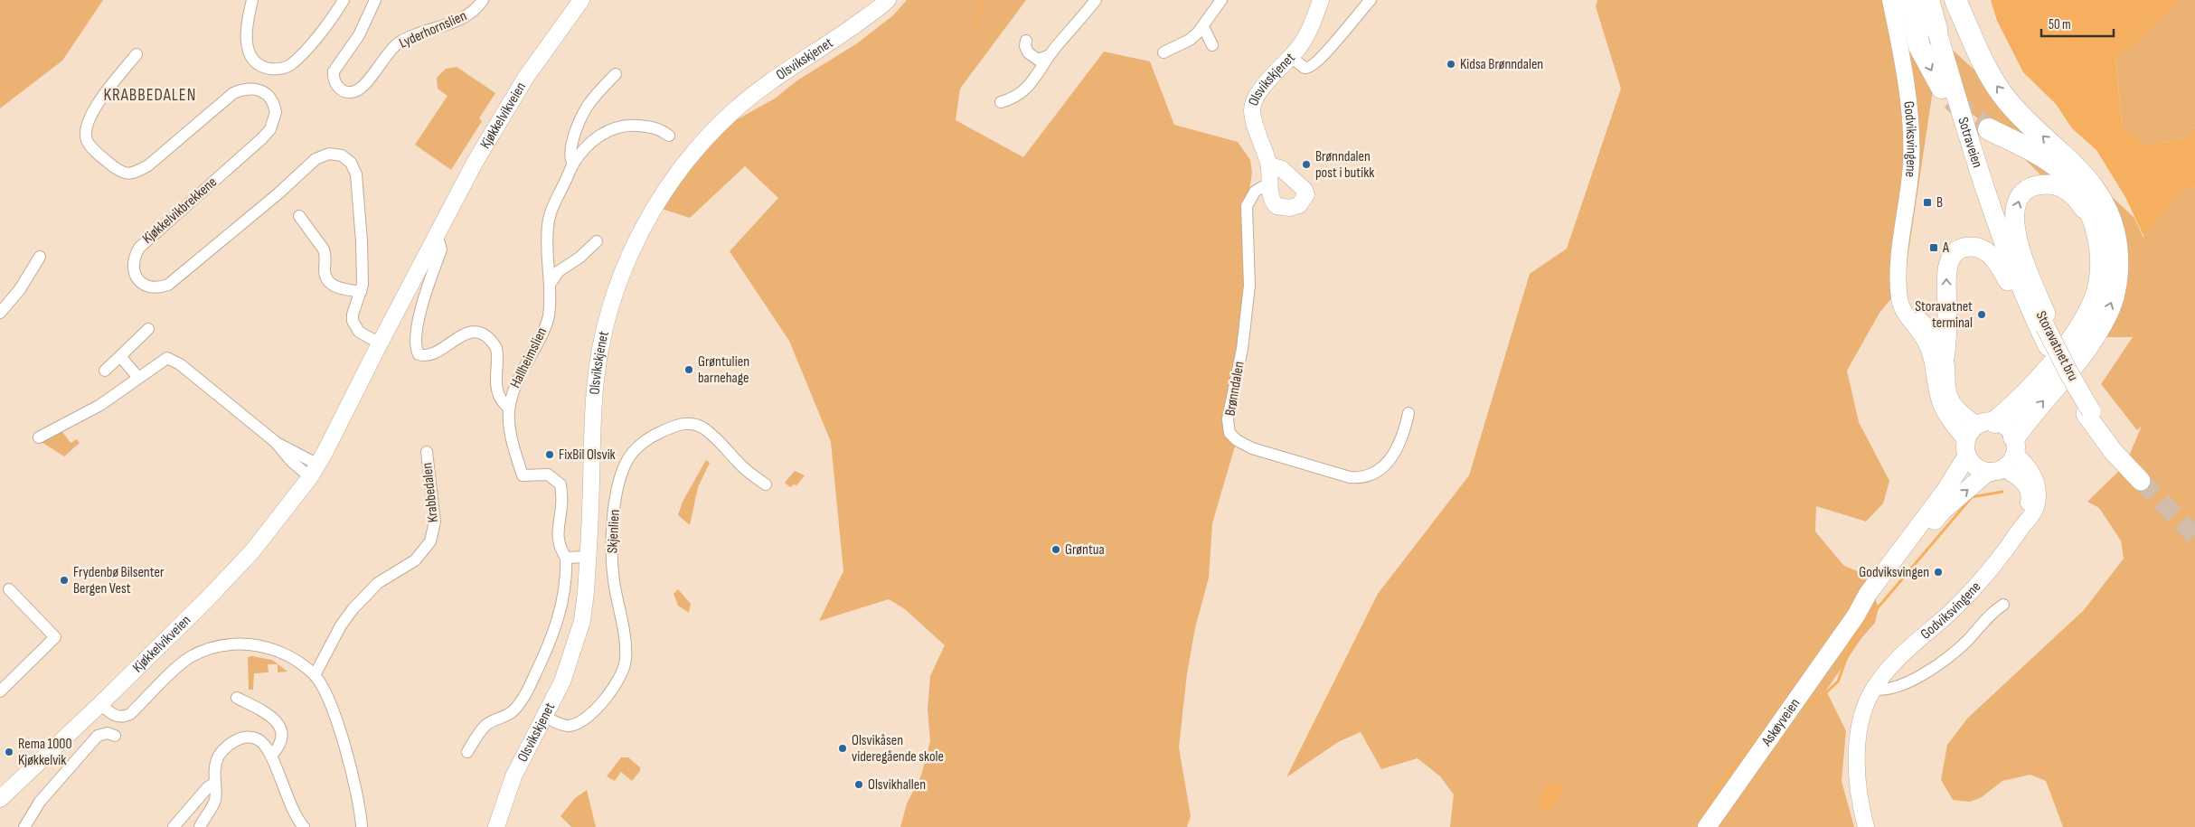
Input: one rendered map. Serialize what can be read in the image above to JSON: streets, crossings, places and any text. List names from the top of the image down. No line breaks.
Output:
{"streets":{"highway":["Sotraveien","Storavatnet bru"],"main road":["Olsvikskjenet","Kjøkkelvikveien","Godviksvingene","Askøyveien"],"street":["Lyderhornslien","Kjøkkelvikbrekkene","Hallheimslien","Brønndalen","Krabbedalen","Skjenlien"]},"crossings":[["Olsvikskjenet","Brønndalen"],["Olsvikskjenet","Skjenlien"],["Kjøkkelvikveien","Kjøkkelvikbrekkene"],["Godviksvingene","Askøyveien"],["Sotraveien","Storavatnet bru"]],"districts":["KRABBEDALEN"],"places":{"other":["Kidsa Brønndalen","Brønndalen post i butikk","Storavatnet terminal","Grøntulien barnehage","FixBil Olsvik","Grøntua","Godviksvingen","Frydenbø Bilsenter Bergen Vest","Olsvikåsen videregående skole","Rema 1000 Kjøkkelvik","Olsvikhallen"],"transit":["B","A"]},"scale_bar":"50 m"}
